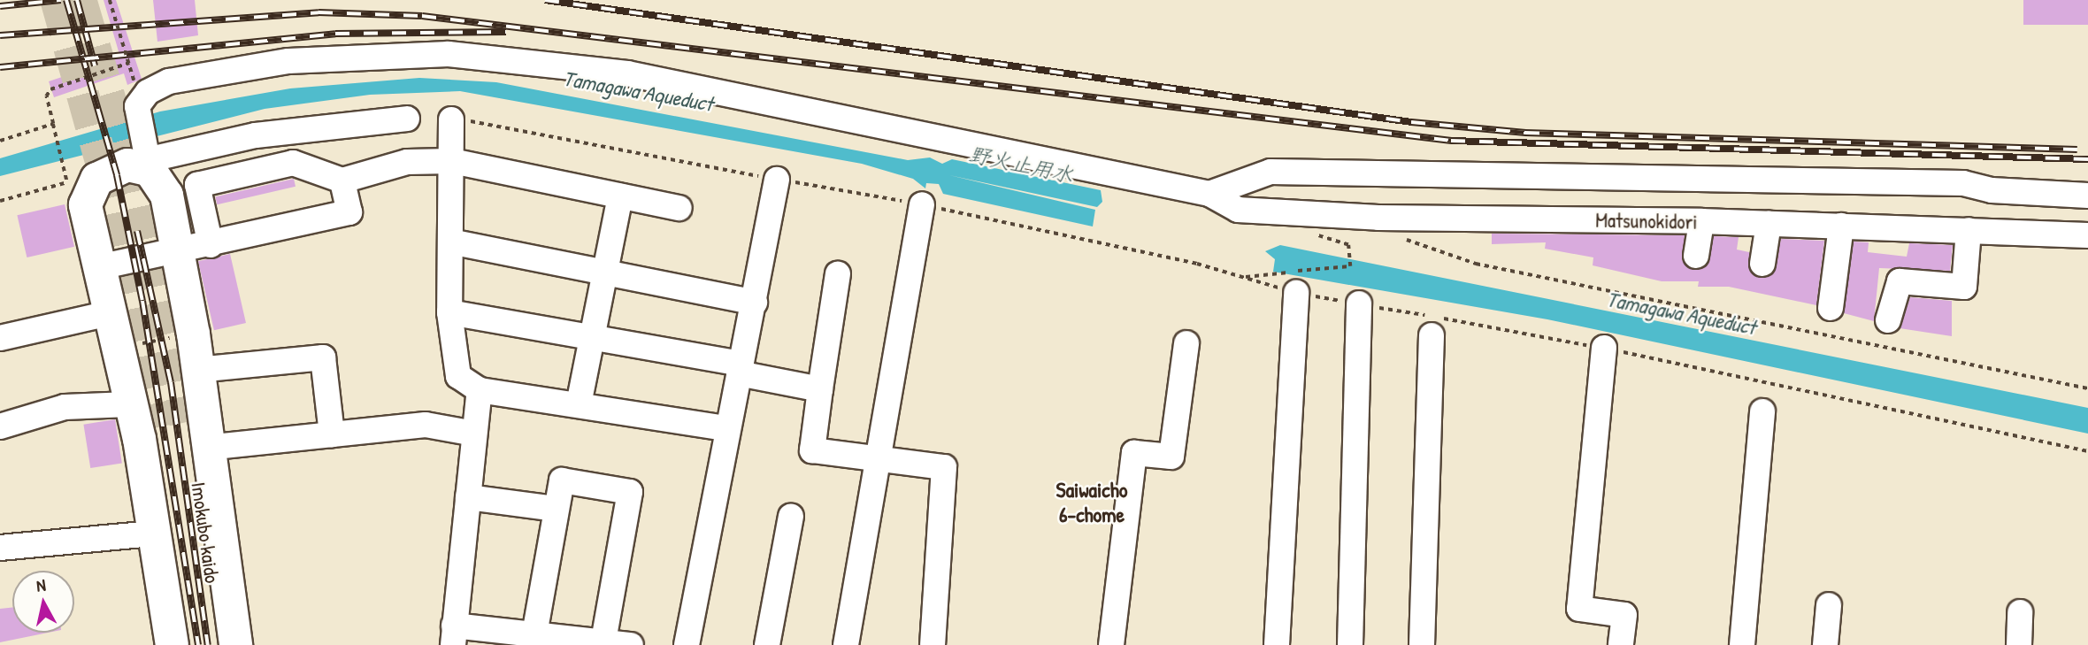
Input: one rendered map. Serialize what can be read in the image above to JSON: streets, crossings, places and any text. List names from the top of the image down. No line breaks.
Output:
{"streets":{"main road":["Imokubo kaido"],"street":["Matsunokidori"]},"districts":["Saiwaicho 6-chome"],"water":["Tamagawa Aqueduct","野火止用水"],"north":"top"}
